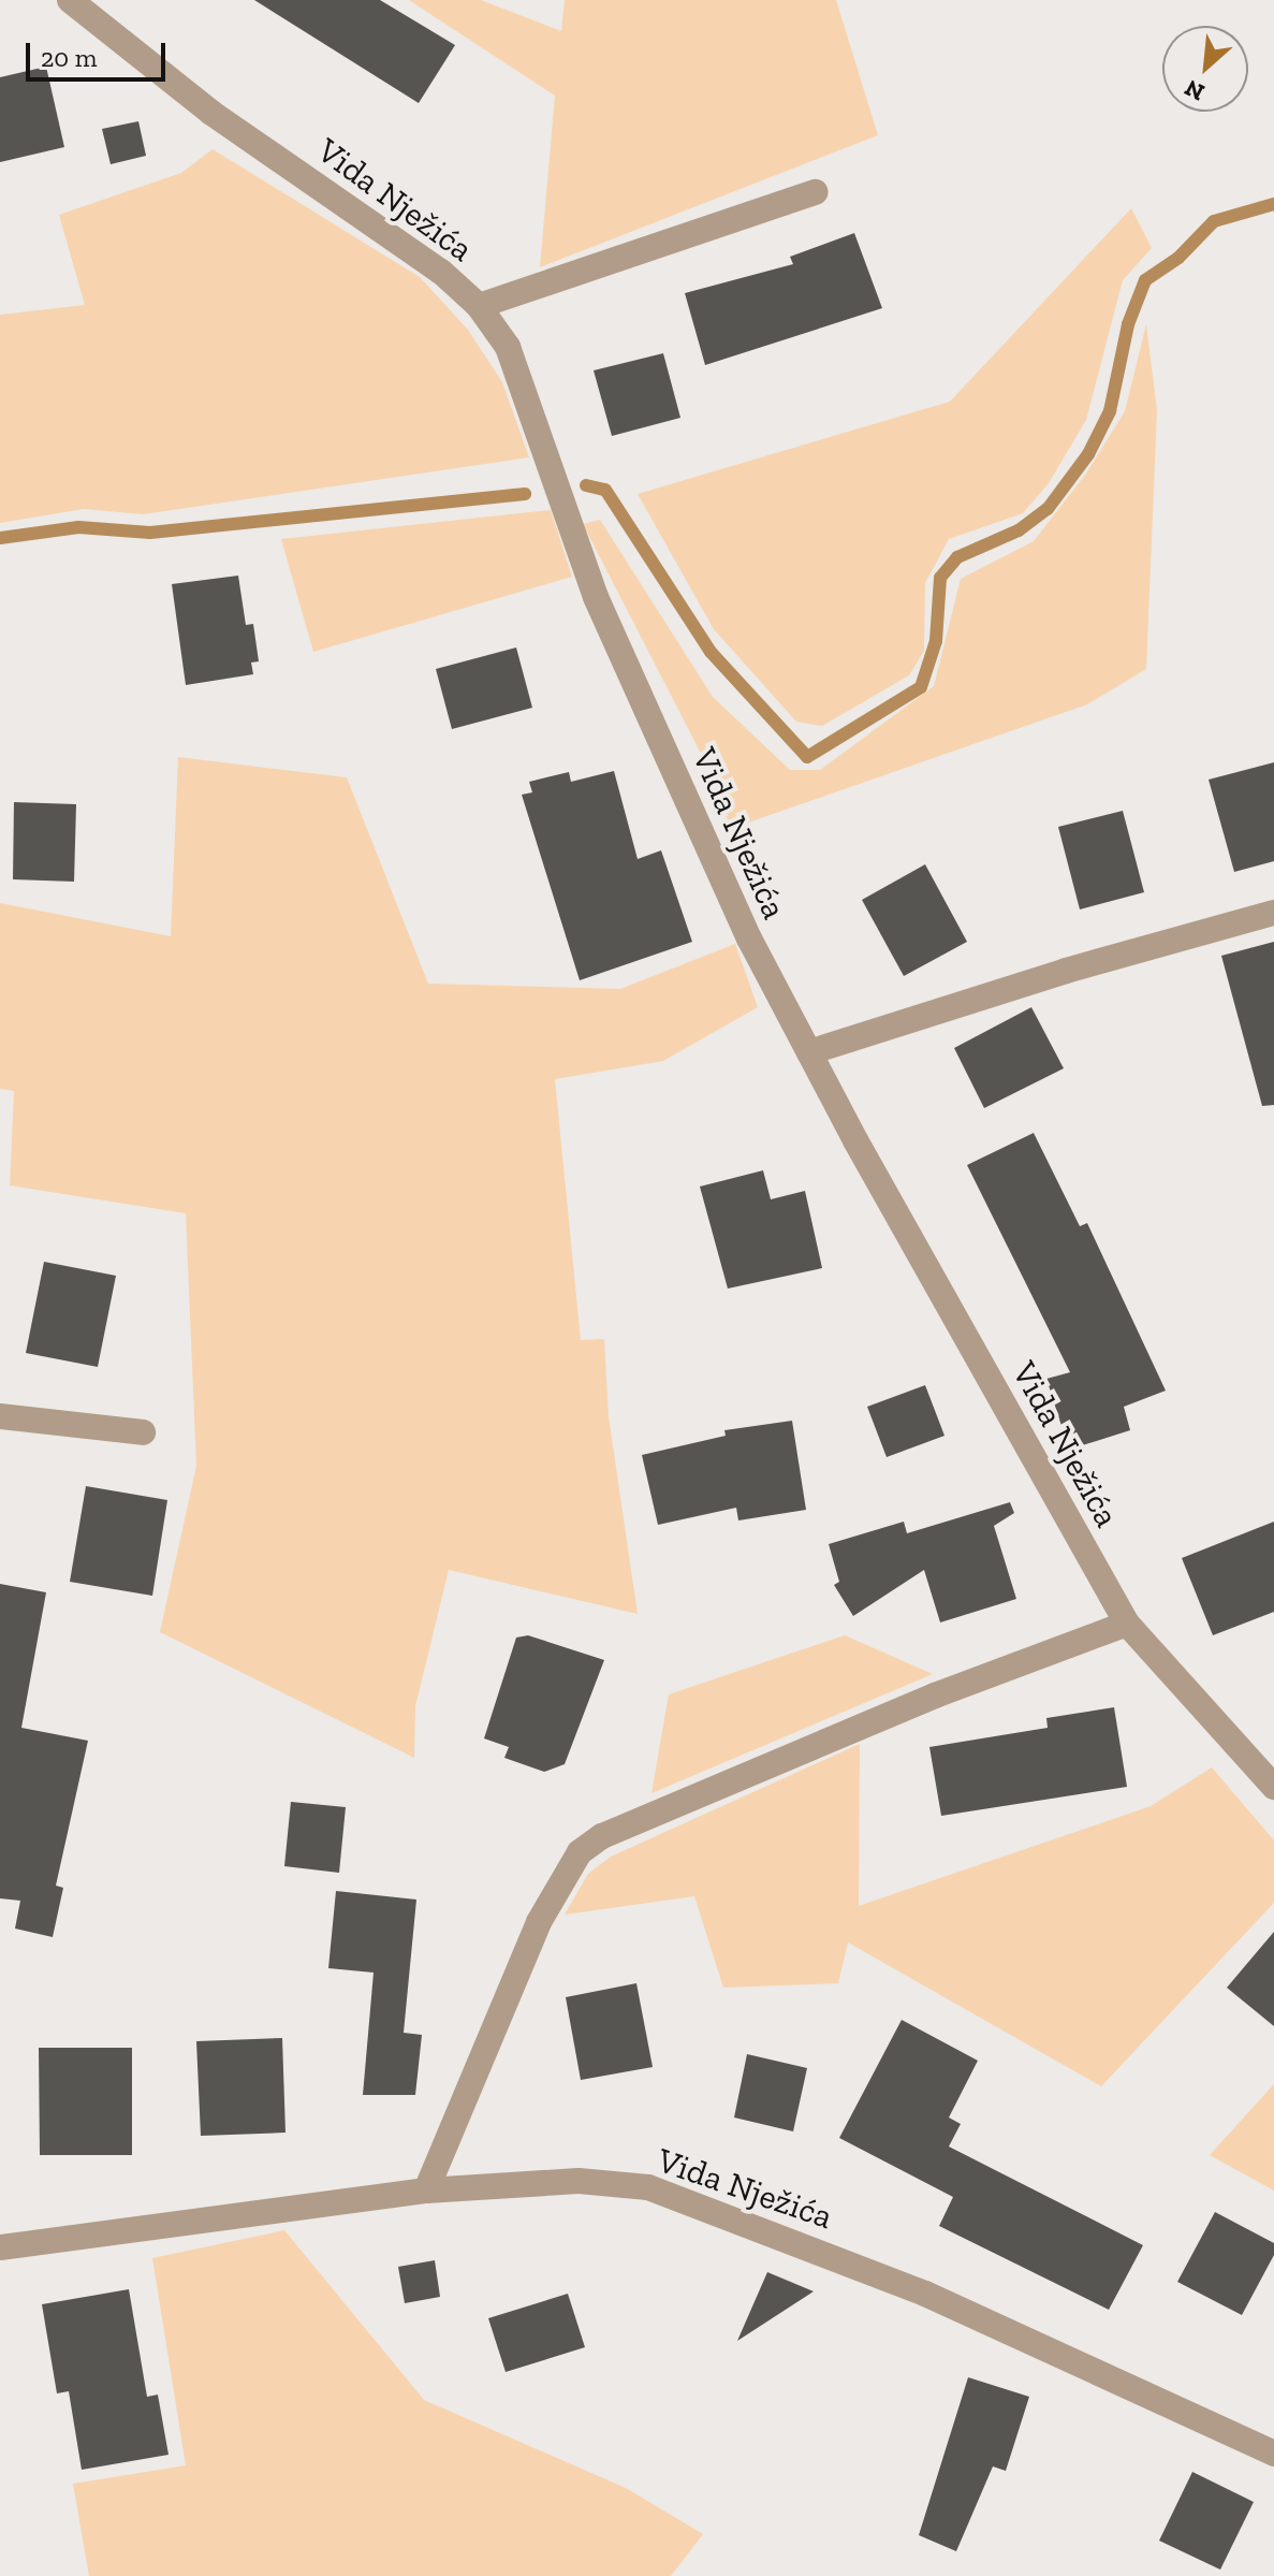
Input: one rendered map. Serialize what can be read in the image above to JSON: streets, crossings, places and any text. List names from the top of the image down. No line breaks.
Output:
{"streets":{"street":["Vida Nježića"]},"scale_bar":"20 m","north":"bottom left"}
